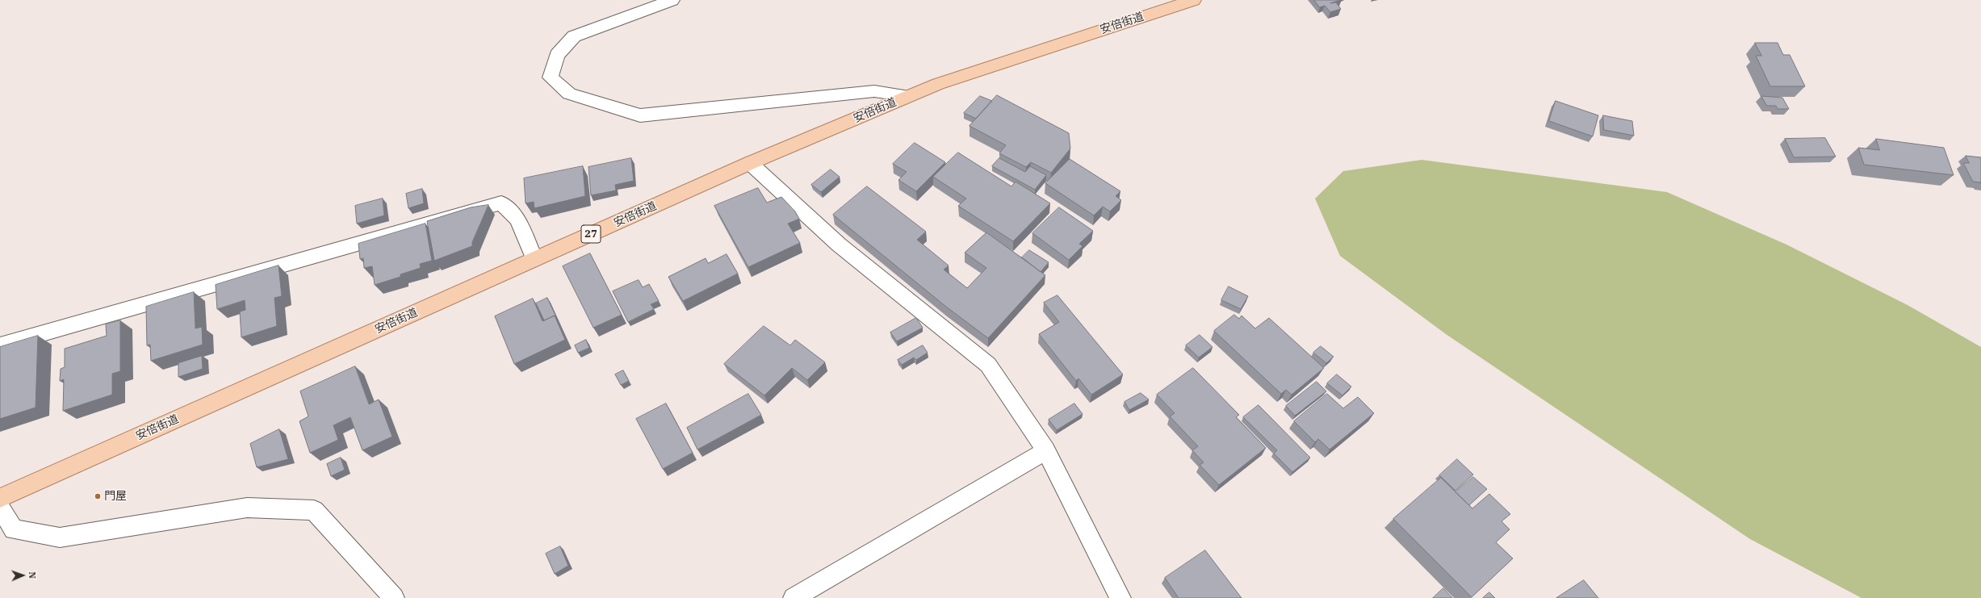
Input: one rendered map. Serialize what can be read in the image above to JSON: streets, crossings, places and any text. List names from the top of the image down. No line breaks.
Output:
{"streets":{"main road":["安倍街道","27"]},"places":["門屋"],"north":"right"}
